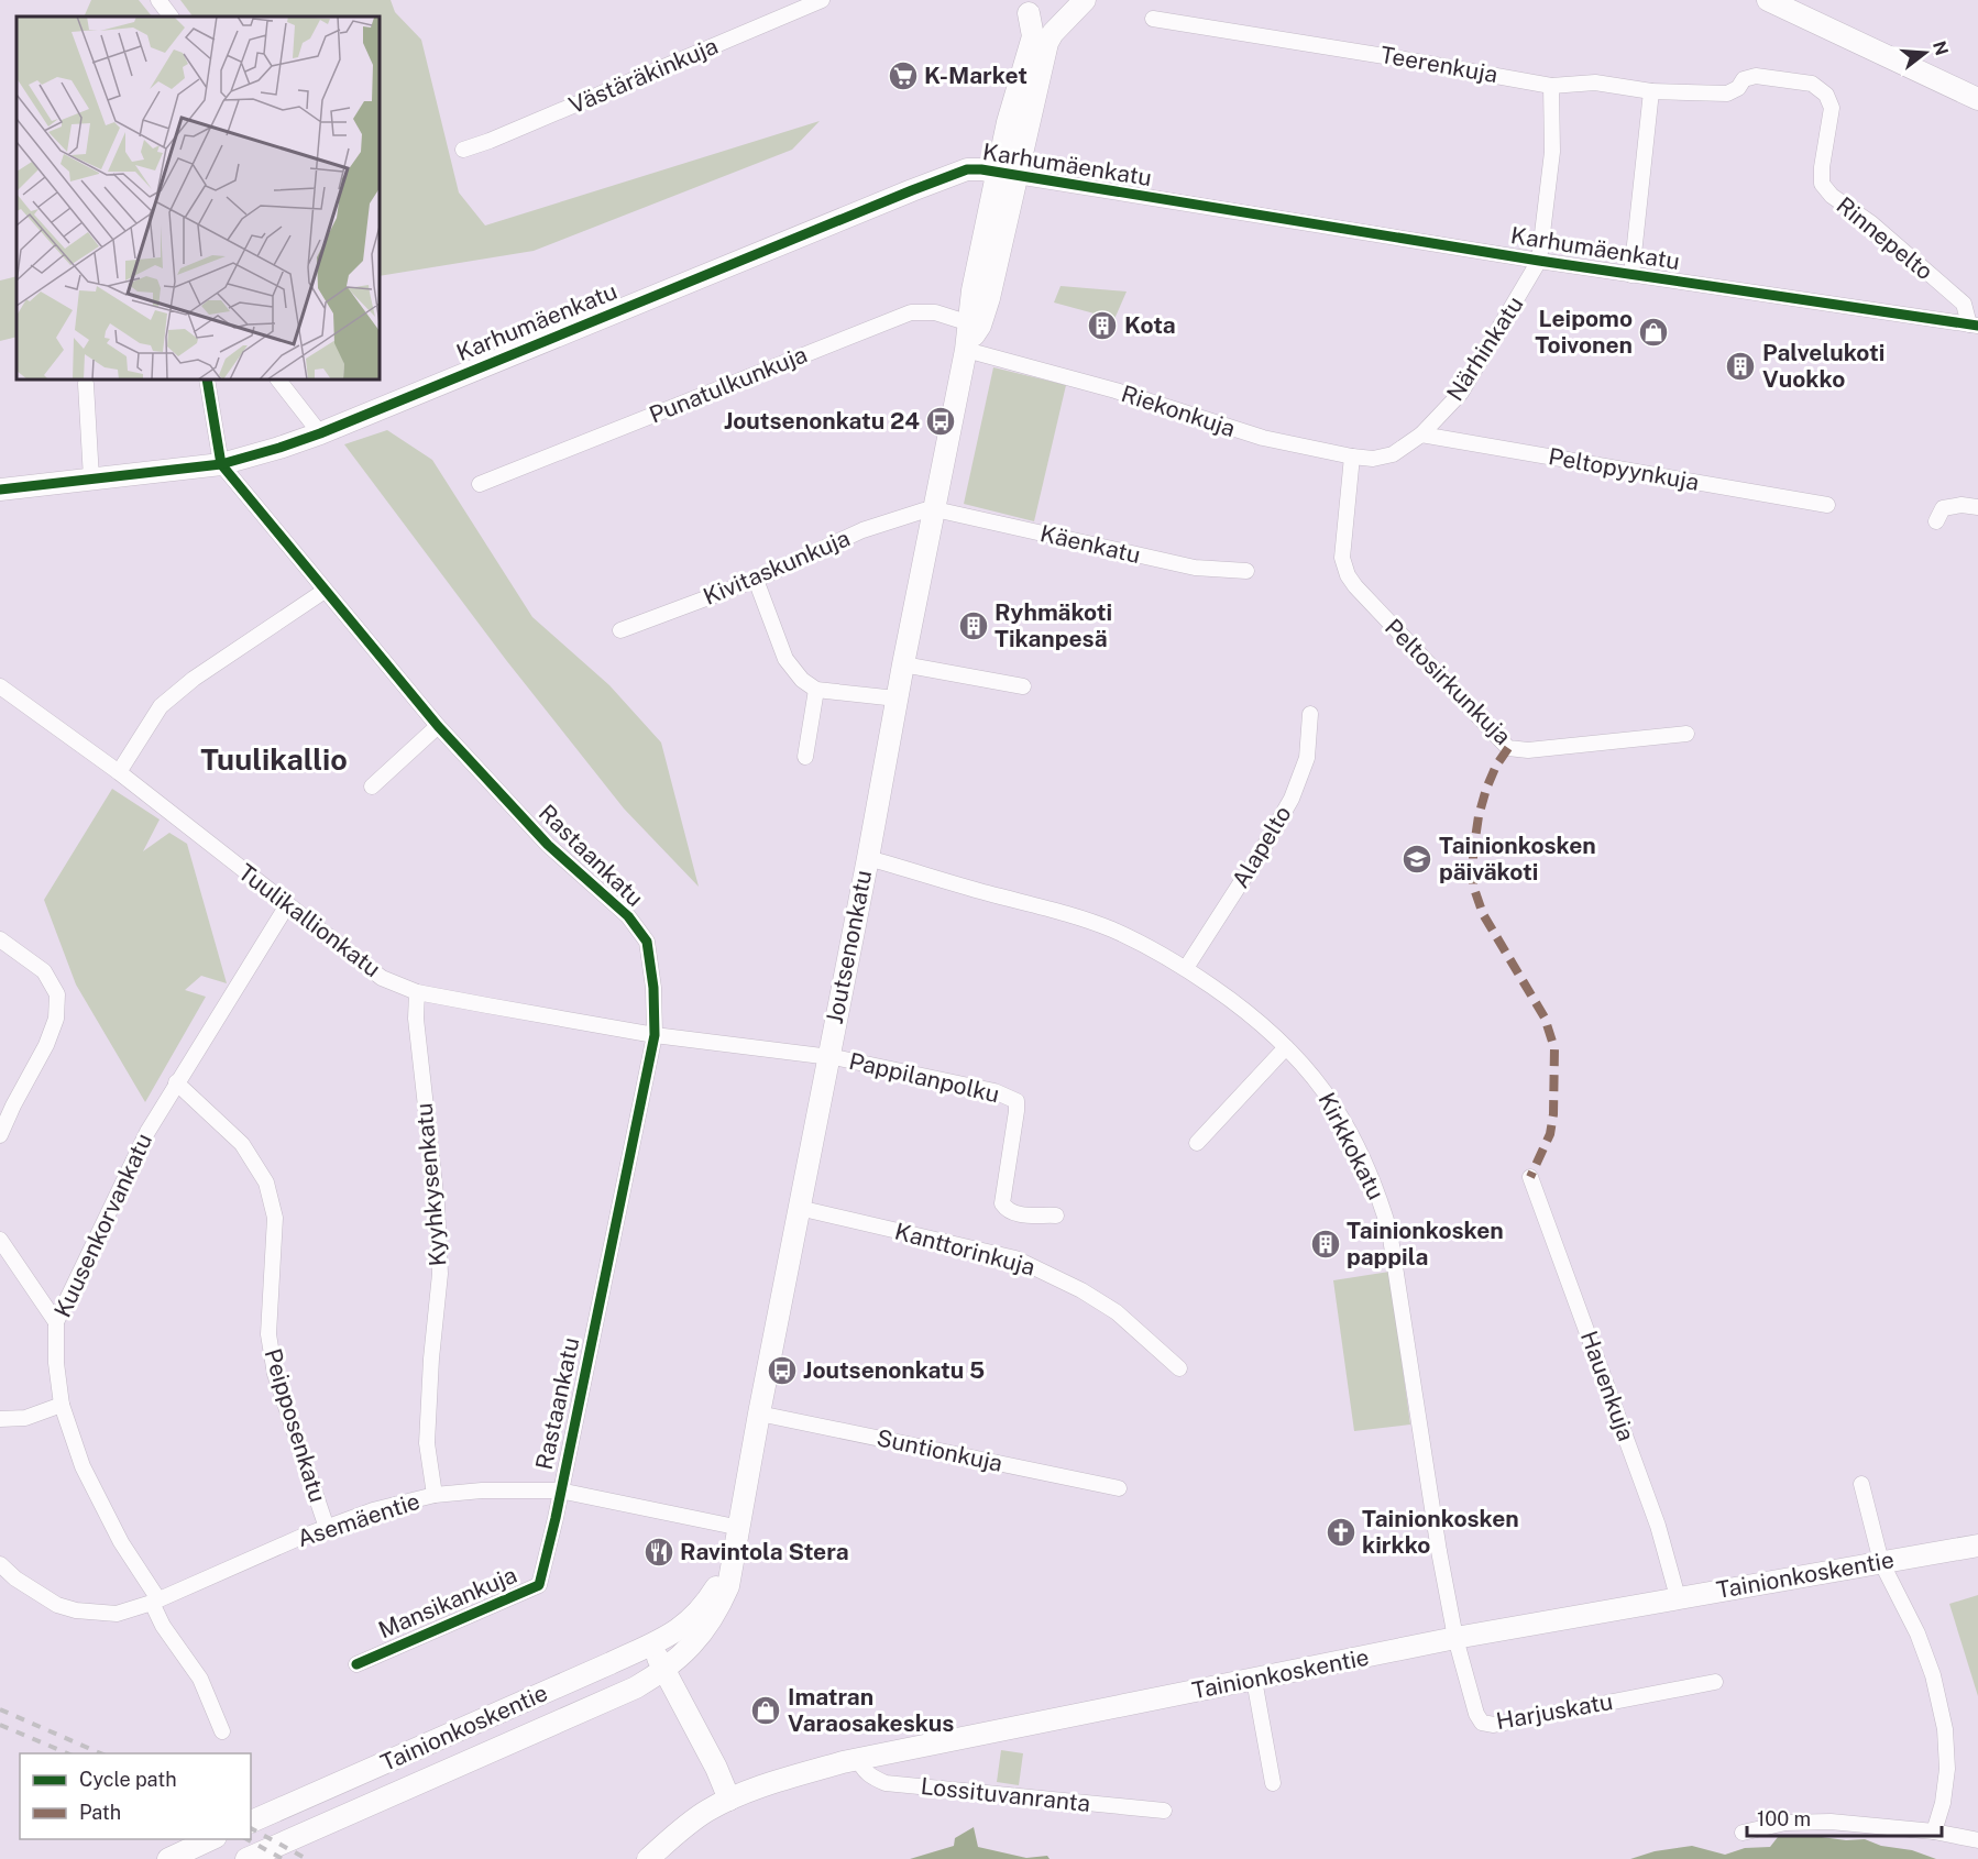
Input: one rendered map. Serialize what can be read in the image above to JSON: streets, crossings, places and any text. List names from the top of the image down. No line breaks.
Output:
{"streets":{"main road":["Karhumäenkatu","Joutsenonkatu","Tainionkoskentie"],"street":["Teerenkuja","Västäräkinkuja","Rinnepelto","Närhinkatu","Punatulkunkuja","Riekonkuja","Peltopyynkuja","Käenkatu","Kivitaskunkuja","Peltosirkunkuja","Alapelto","Rastaankatu","Tuulikallionkatu","Pappilanpolku","Kirkkokatu","Kyyhkysenkatu","Kuusenkorvankatu","Kanttorinkuja","Hauenkuja","Peipposenkatu","Suntionkuja","Asemäentie","Mansikankuja","Harjuskatu","Lossituvanranta"]},"crossings":[["Teerenkuja","Rinnepelto"],["Karhumäenkatu","Rinnepelto"],["Karhumäenkatu","Närhinkatu"],["Karhumäenkatu","Rastaankatu"],["Karhumäenkatu","Joutsenonkatu"],["Närhinkatu","Riekonkuja"],["Närhinkatu","Peltopyynkuja"],["Punatulkunkuja","Joutsenonkatu"],["Riekonkuja","Peltosirkunkuja"],["Riekonkuja","Joutsenonkatu"],["Käenkatu","Kivitaskunkuja"],["Käenkatu","Joutsenonkatu"],["Kivitaskunkuja","Joutsenonkatu"],["Alapelto","Kirkkokatu"],["Rastaankatu","Tuulikallionkatu"],["Rastaankatu","Asemäentie"],["Rastaankatu","Mansikankuja"],["Tuulikallionkatu","Joutsenonkatu"],["Tuulikallionkatu","Pappilanpolku"],["Tuulikallionkatu","Kyyhkysenkatu"],["Tuulikallionkatu","Kuusenkorvankatu"],["Joutsenonkatu","Pappilanpolku"],["Joutsenonkatu","Kirkkokatu"],["Joutsenonkatu","Kanttorinkuja"],["Joutsenonkatu","Suntionkuja"],["Joutsenonkatu","Asemäentie"],["Joutsenonkatu","Tainionkoskentie"],["Kirkkokatu","Tainionkoskentie"],["Kirkkokatu","Harjuskatu"],["Kyyhkysenkatu","Asemäentie"],["Kuusenkorvankatu","Peipposenkatu"],["Kuusenkorvankatu","Asemäentie"],["Hauenkuja","Tainionkoskentie"],["Peipposenkatu","Asemäentie"],["Asemäentie","Mansikankuja"],["Tainionkoskentie","Harjuskatu"],["Tainionkoskentie","Lossituvanranta"]],"districts":["Tuulikallio"],"places":{"supermarket":["K-Market"],"building":["Kota","Palvelukoti Vuokko","Ryhmäkoti Tikanpesä","Tainionkosken pappila"],"shop":["Leipomo Toivonen","Imatran Varaosakeskus"],"bus stop":["Joutsenonkatu 24","Joutsenonkatu 5"],"school or university":["Tainionkosken päiväkoti"],"church":["Tainionkosken kirkko"],"restaurant":["Ravintola Stera"]},"legend":["Cycle path","Path"],"scale_bar":"100 m","north":"right"}
